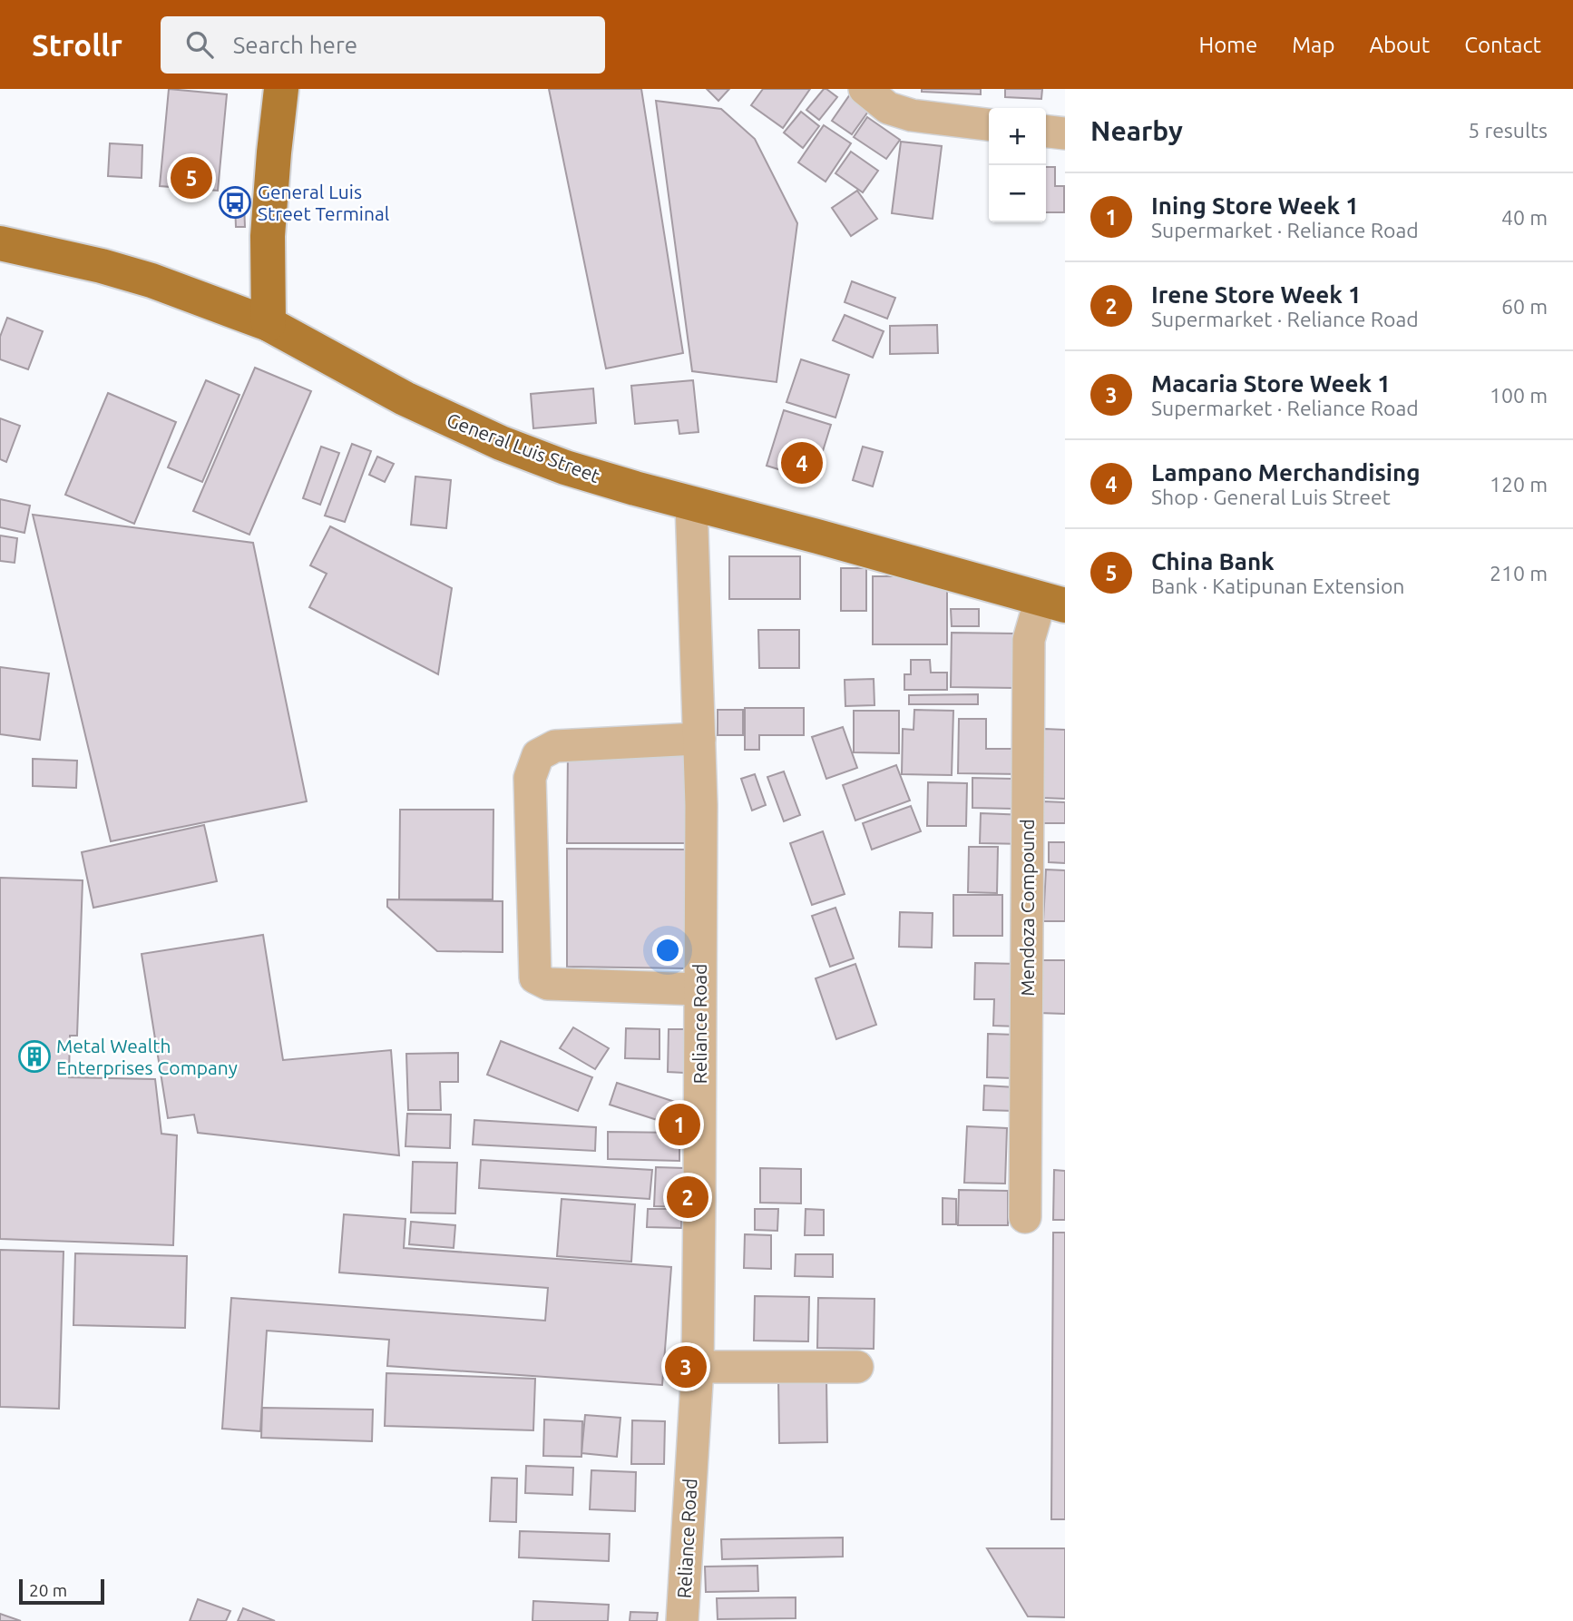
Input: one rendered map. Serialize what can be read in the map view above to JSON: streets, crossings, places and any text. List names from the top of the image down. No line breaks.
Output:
{"streets":{"main road":["General Luis Street"],"street":["Mendoza Compound","Reliance Road"]},"crossings":[["General Luis Street","Mendoza Compound"],["General Luis Street","Reliance Road"]],"places":{"bus stop":["General Luis Street Terminal"],"building":["Metal Wealth Enterprises Company"]},"scale_bar":"20 m","page":{"header":"Strollr","search":"Search here","nav":["Home","Map","About","Contact"],"heading":["Nearby","5 results"],"map_buttons":["+","−"],"pins":["5","4","1","2","3"],"list":[{"mark":"1","name":"Ining Store Week 1","note":"Supermarket · Reliance Road","value":"40 m"},{"mark":"2","name":"Irene Store Week 1","note":"Supermarket · Reliance Road","value":"60 m"},{"mark":"3","name":"Macaria Store Week 1","note":"Supermarket · Reliance Road","value":"100 m"},{"mark":"4","name":"Lampano Merchandising","note":"Shop · General Luis Street","value":"120 m"},{"mark":"5","name":"China Bank","note":"Bank · Katipunan Extension","value":"210 m"}],"scale":"20 m"}}
